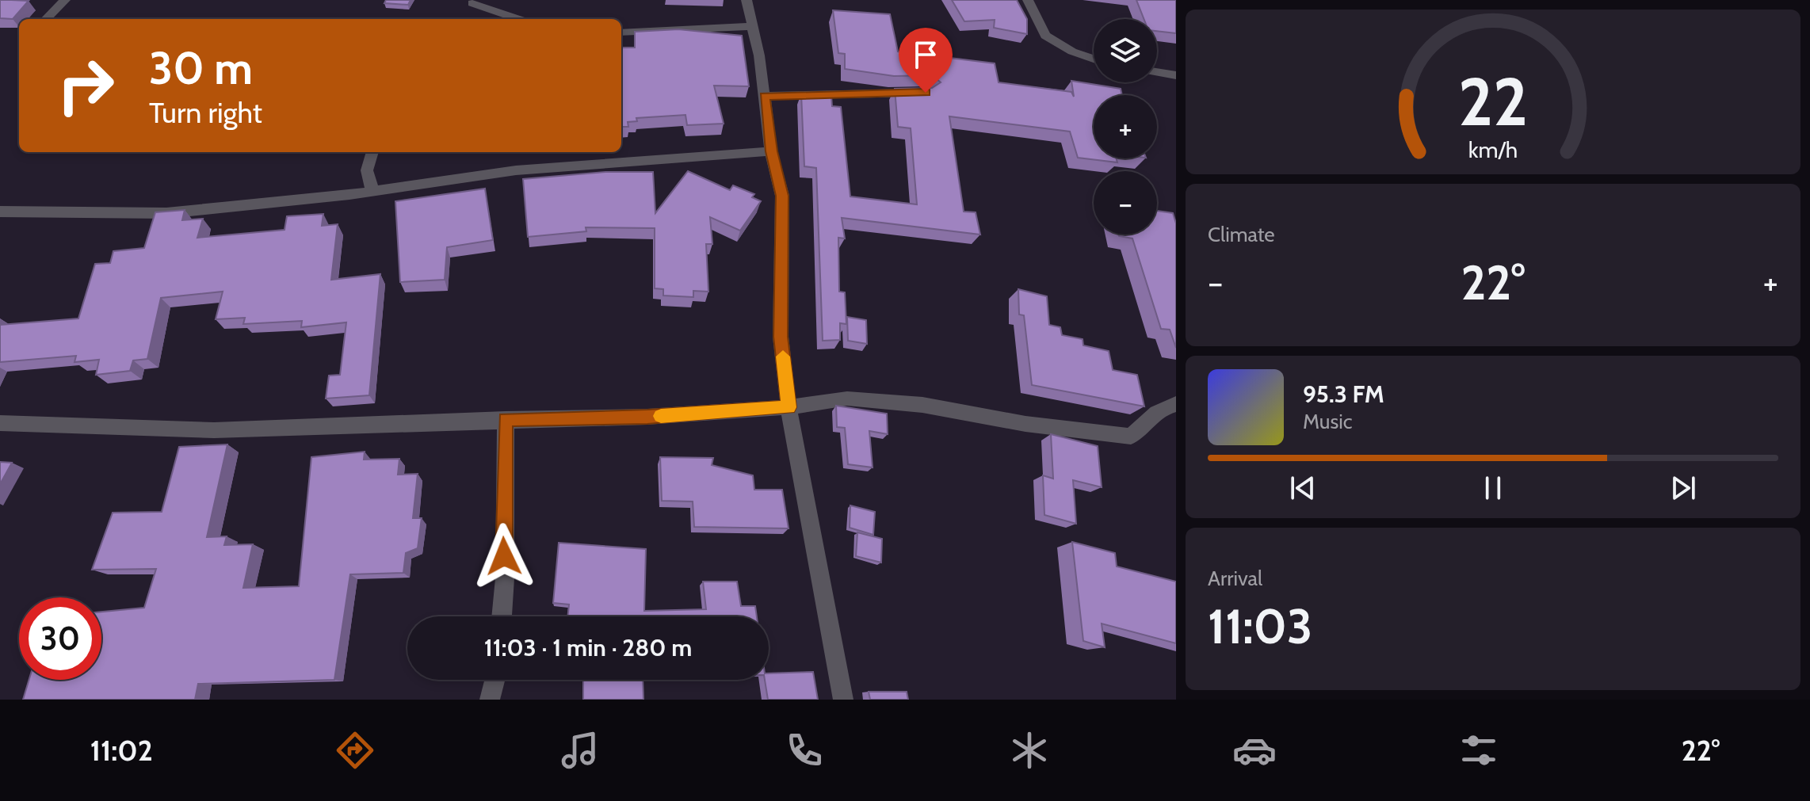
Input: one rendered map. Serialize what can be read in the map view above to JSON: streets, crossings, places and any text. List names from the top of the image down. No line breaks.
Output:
{"page":{"map_buttons":["+","−"],"turn":["30 m","Turn right"],"tile":["Climate",["Arrival","11:03"]],"heat":["−","22°","+"],"song":["95.3 FM","Music"],"limit":"30","trip":"11:03 · 1 min · 280 m","tabs":["11:02","22°"],"gauge":["22","km/h"]}}
